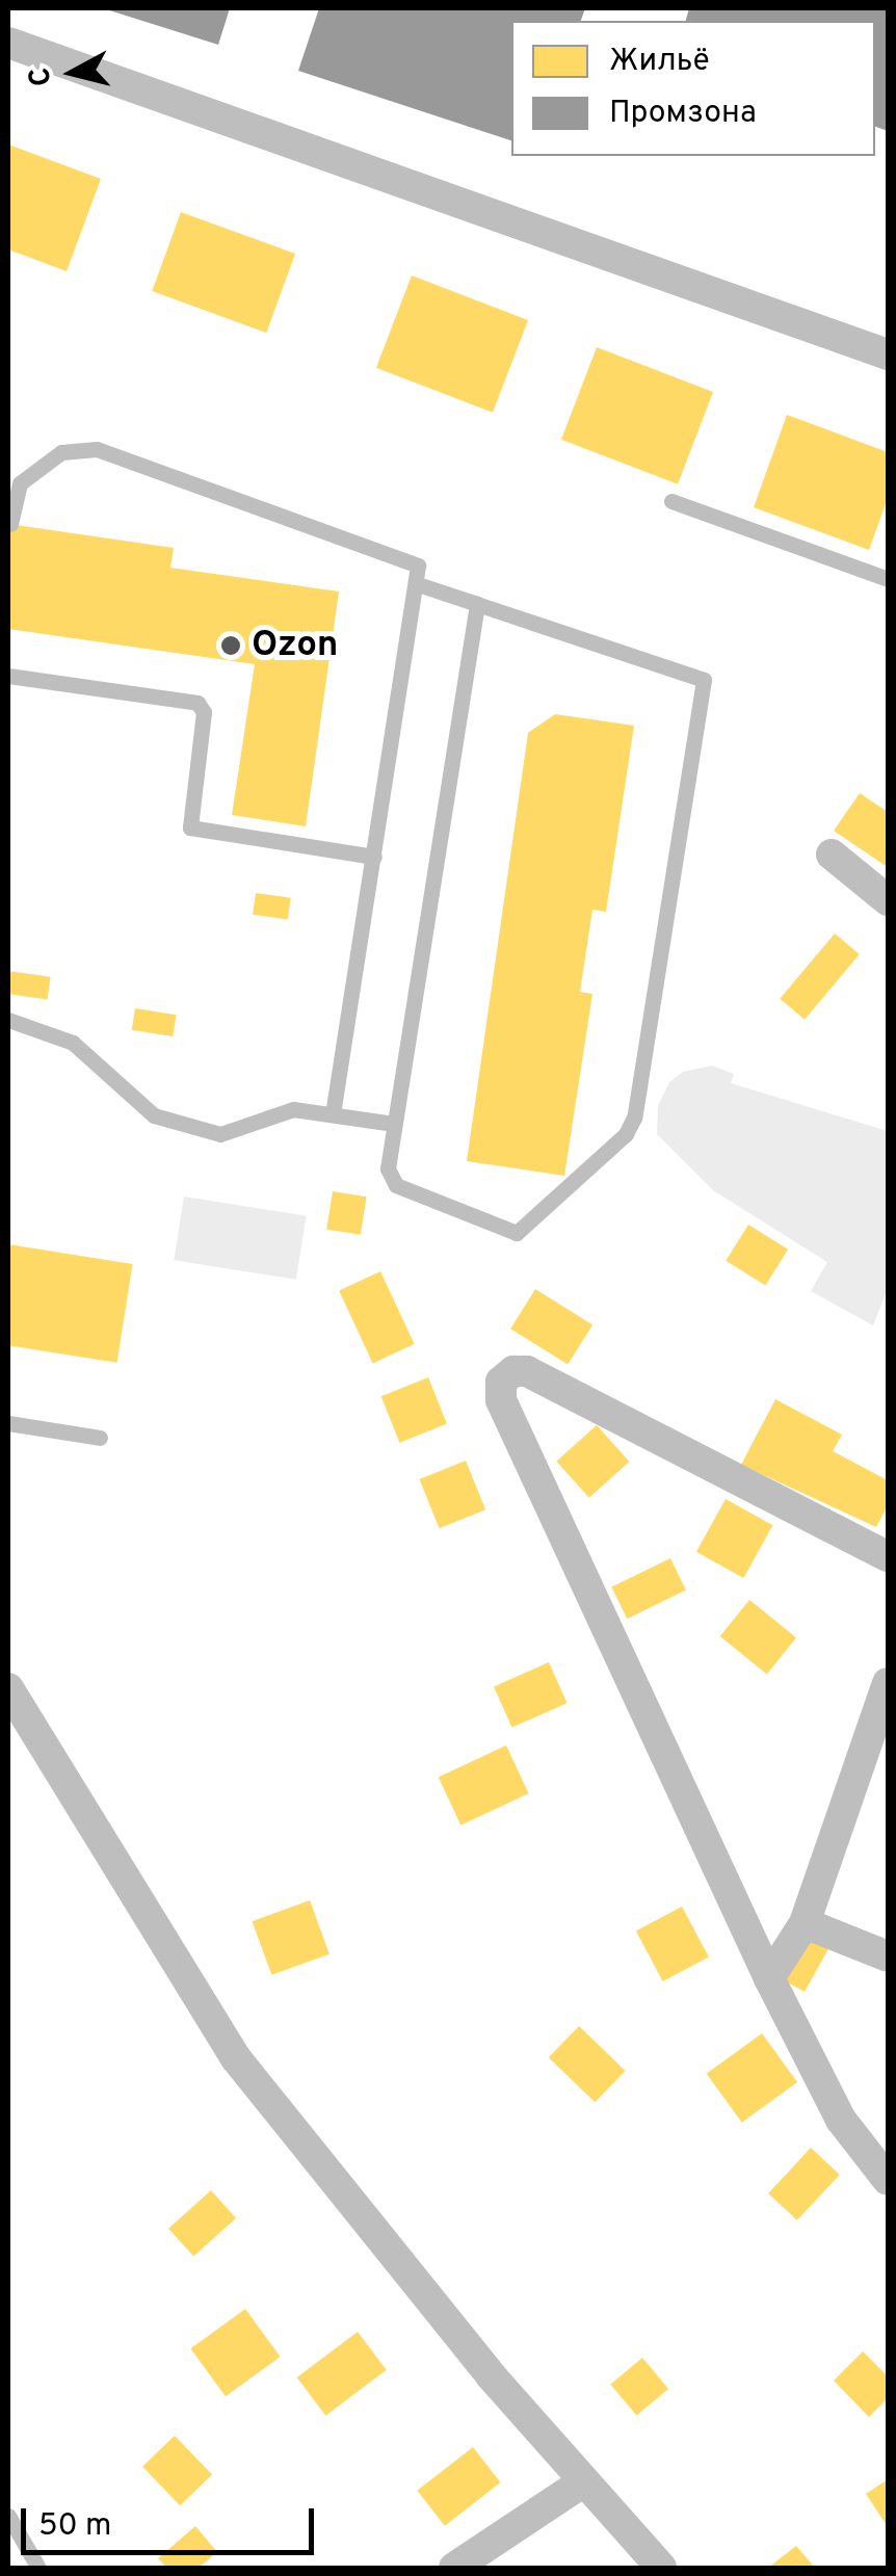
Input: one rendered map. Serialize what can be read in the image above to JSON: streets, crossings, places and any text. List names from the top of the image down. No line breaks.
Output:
{"places":["Ozon"],"legend":["Жильё","Промзона"],"scale_bar":"50 m","north":"left"}
